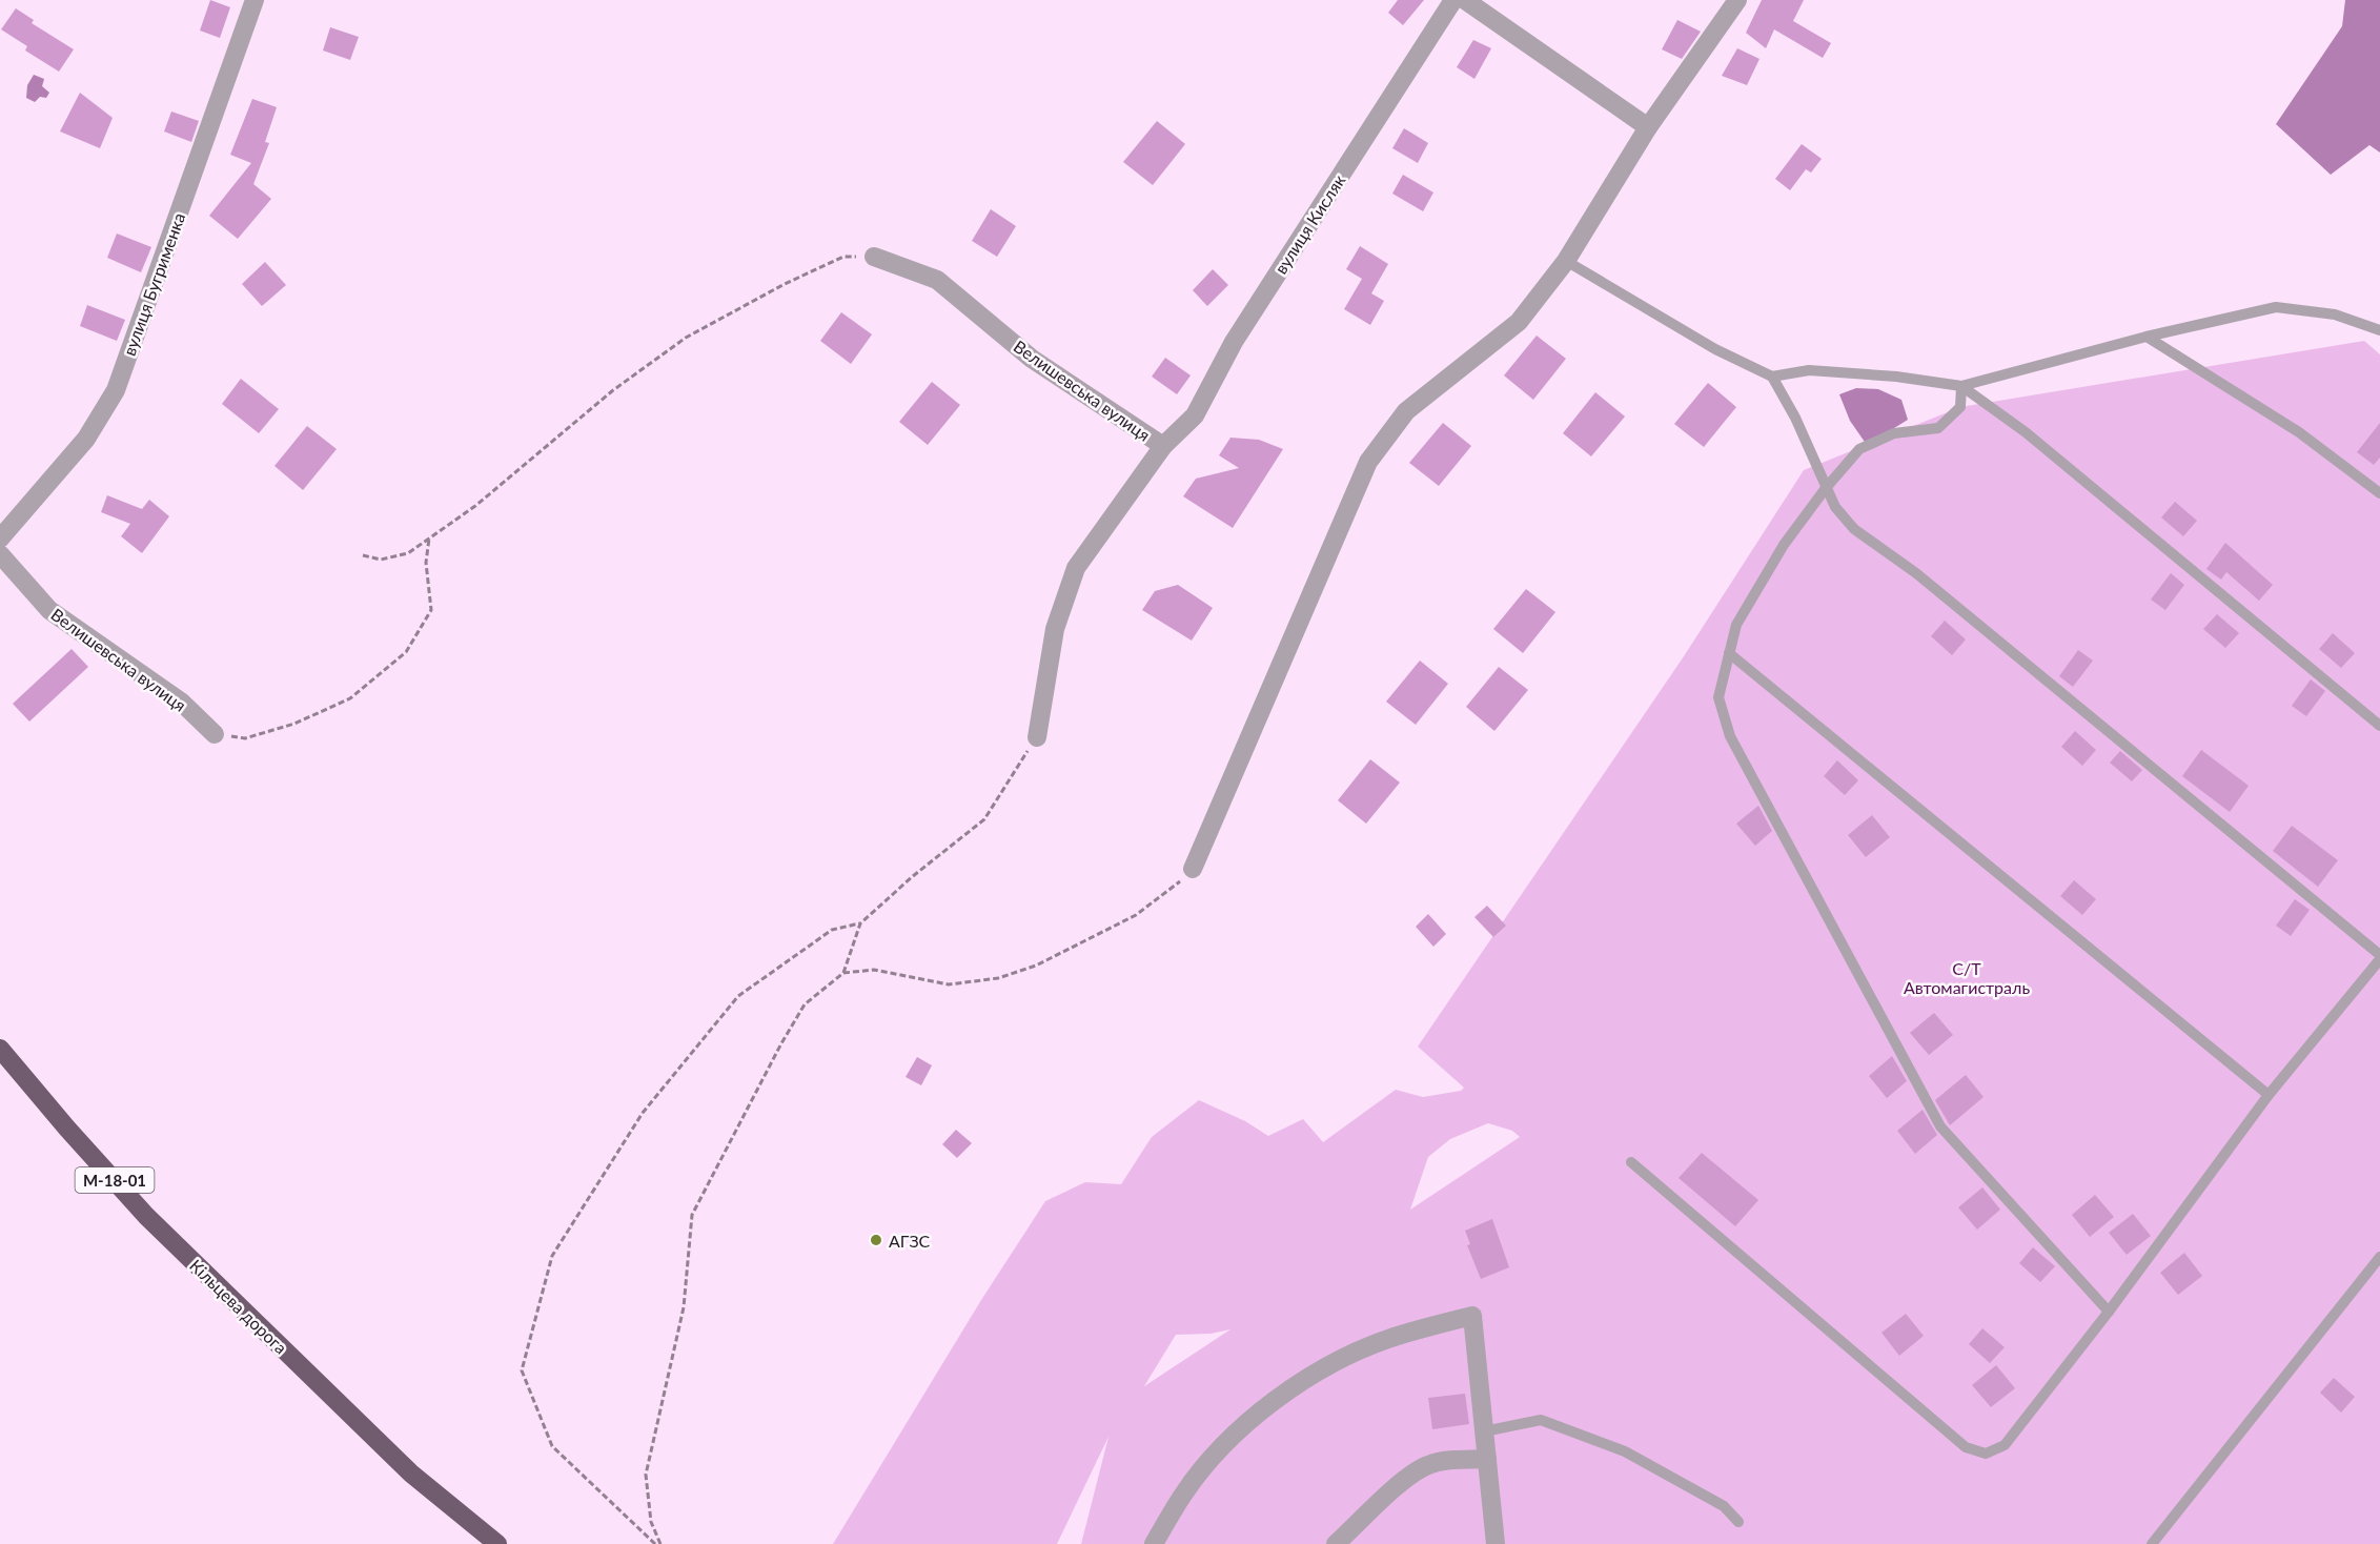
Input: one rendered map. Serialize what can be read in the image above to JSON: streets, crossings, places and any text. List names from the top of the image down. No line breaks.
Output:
{"streets":{"highway":["М-18-01","Кільцева дорога"],"street":["вулиця Кисляк","вулиця Бугрименка","Велишевська вулиця"]},"crossings":[["вулиця Кисляк","Велишевська вулиця"]],"parks":["С/Т Автомагистраль"],"places":["АГЗС"]}
